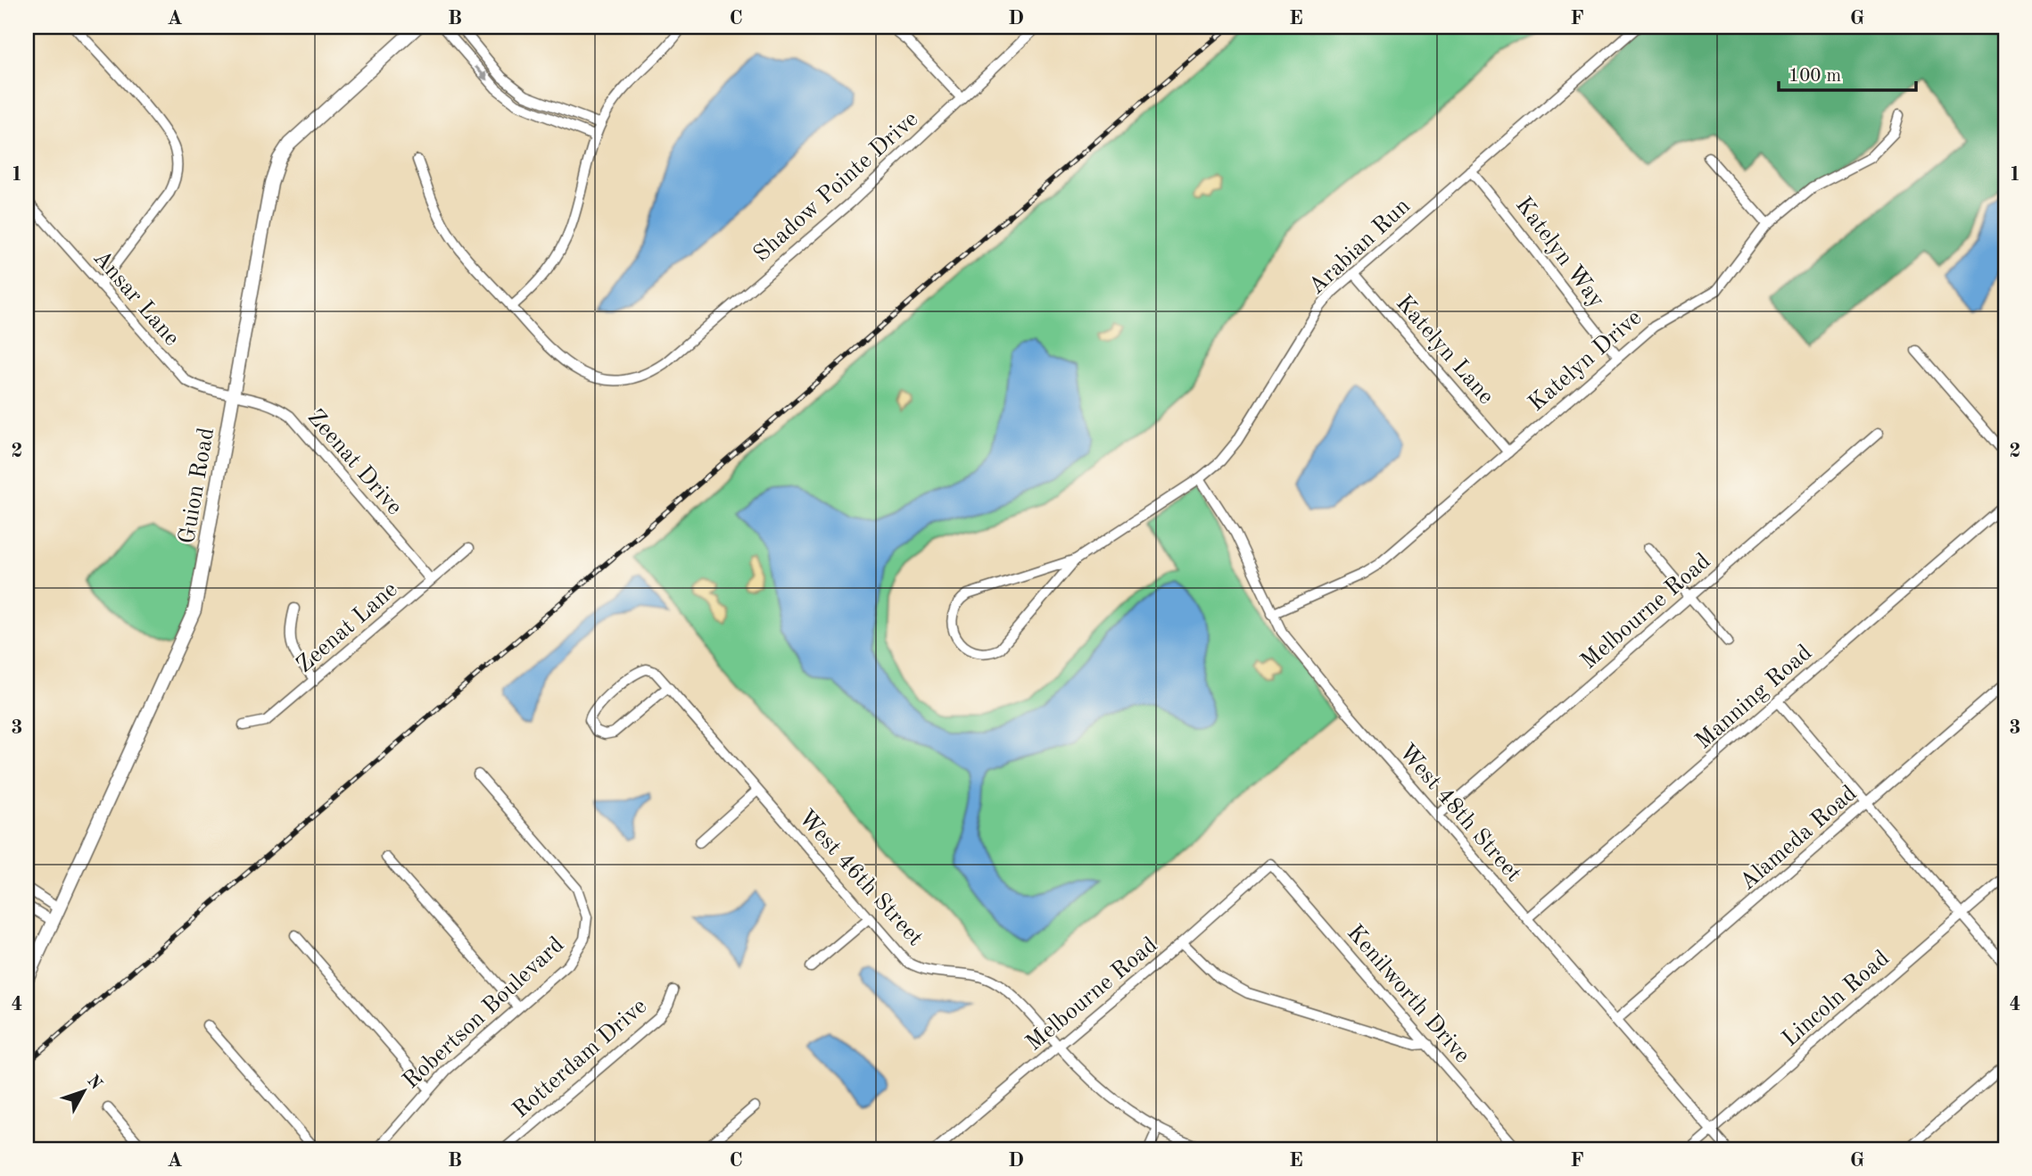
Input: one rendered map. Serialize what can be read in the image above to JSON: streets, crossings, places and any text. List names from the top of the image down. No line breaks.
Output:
{"streets":{"street":["Shadow Pointe Drive","Arabian Run","Katelyn Way","Ansar Lane","Katelyn Lane","Katelyn Drive","Zeenat Drive","Guion Road","Melbourne Road","Zeenat Lane","Manning Road","West 48th Street","Alameda Road","West 46th Street","Kenilworth Drive","Lincoln Road","Robertson Boulevard","Rotterdam Drive"]},"crossings":[["Arabian Run","Katelyn Way"],["Arabian Run","Katelyn Lane"],["Arabian Run","West 48th Street"],["Katelyn Way","Katelyn Drive"],["Ansar Lane","Zeenat Drive"],["Ansar Lane","Guion Road"],["Katelyn Lane","Katelyn Drive"],["Katelyn Drive","West 48th Street"],["Zeenat Drive","Guion Road"],["Zeenat Drive","Zeenat Lane"],["Melbourne Road","West 48th Street"],["Melbourne Road","West 46th Street"],["Melbourne Road","Kenilworth Drive"],["Manning Road","West 48th Street"],["West 48th Street","Alameda Road"],["West 48th Street","Lincoln Road"]],"scale_bar":"100 m","north":"top right","grid":{"columns":["A","B","C","D","E","F","G"],"rows":["1","2","3","4"]}}
